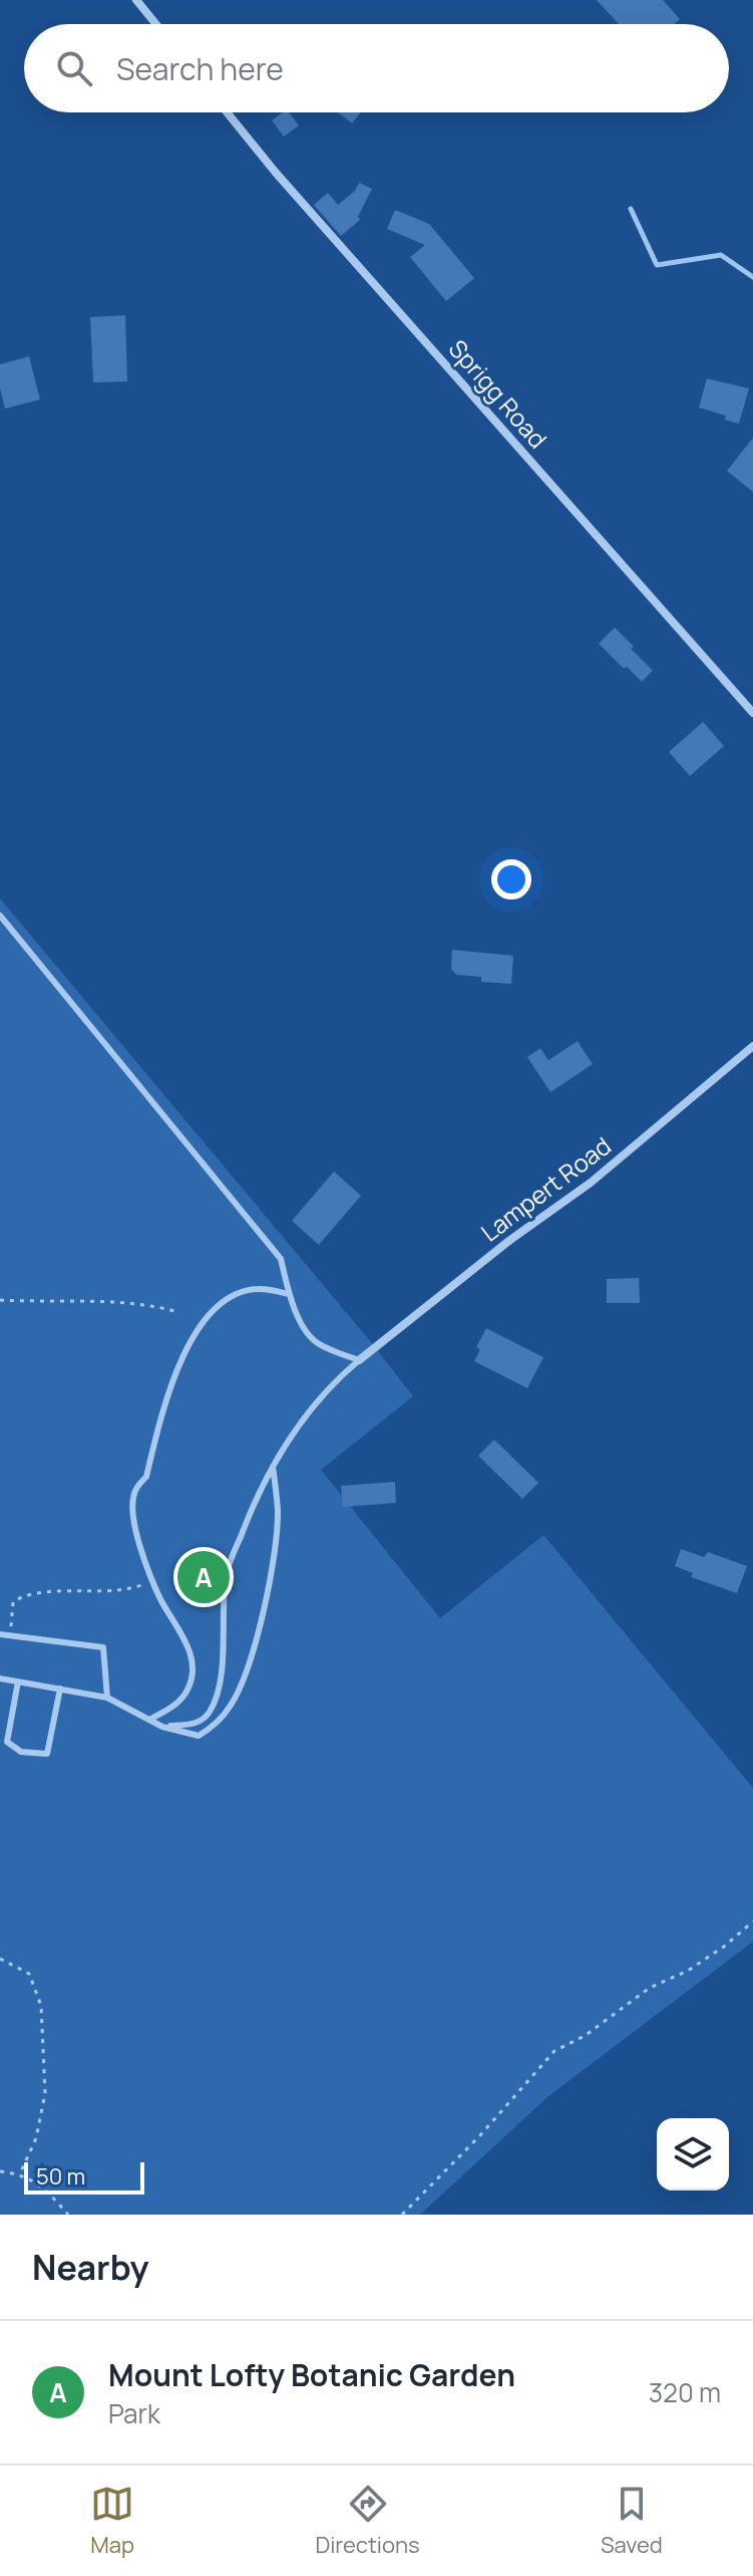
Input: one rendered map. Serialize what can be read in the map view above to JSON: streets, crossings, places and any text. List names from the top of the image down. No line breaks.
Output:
{"streets":{"street":["Sprigg Road","Lampert Road"]},"scale_bar":"50 m","page":{"search":"Search here","pins":"A","scale":"50 m","heading":"Nearby","list":[{"mark":"A","name":"Mount Lofty Botanic Garden","note":"Park","value":"320 m"}],"nav":["Map","Directions","Saved"]}}
